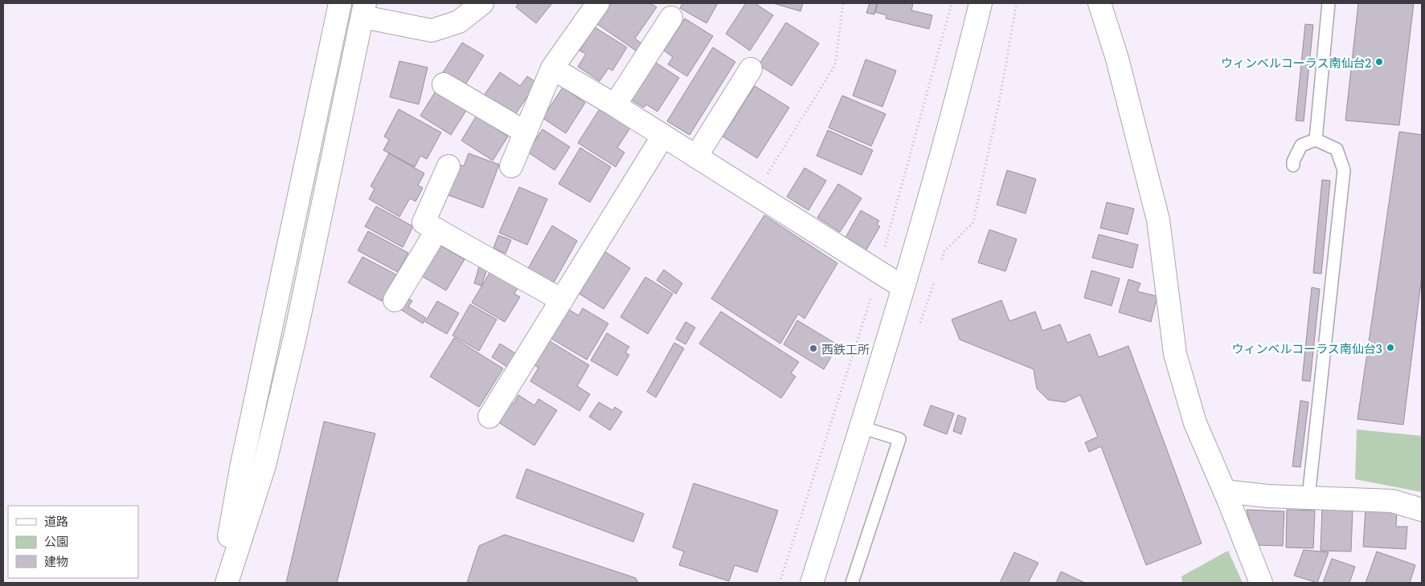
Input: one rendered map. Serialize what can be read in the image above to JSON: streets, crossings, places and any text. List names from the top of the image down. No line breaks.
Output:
{"places":["ウィンベルコーラス南仙台2","ウィンベルコーラス南仙台3","西鉄工所"],"legend":["道路","公園","建物"]}
